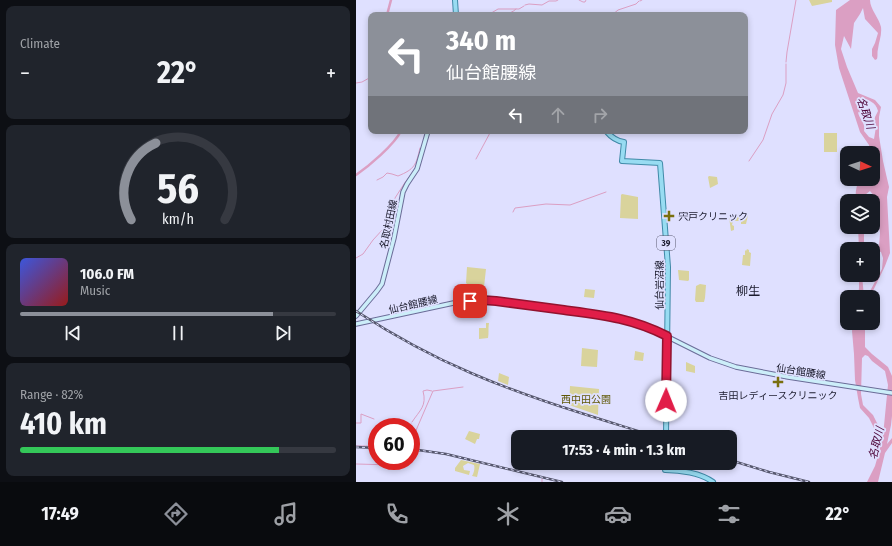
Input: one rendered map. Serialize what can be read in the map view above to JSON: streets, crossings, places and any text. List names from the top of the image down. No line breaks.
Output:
{"streets":{"main road":["名取村田線","39","仙台岩沼線","仙台館腰線"]},"crossings":[["仙台岩沼線","仙台館腰線"]],"districts":["柳生"],"water":["名取川"],"parks":["西中田公園"],"places":{"health":["宍戸クリニック","吉田レディースクリニック"]},"north":"right","page":{"tile":["Climate",["Range · 82%","410 km"]],"turn":["340 m","仙台館腰線"],"heat":["−","22°","+"],"map_buttons":["+","−"],"song":["106.0 FM","Music"],"limit":"60","trip":"17:53 · 4 min · 1.3 km","tabs":["17:49","22°"],"gauge":["56","km/h"]}}
